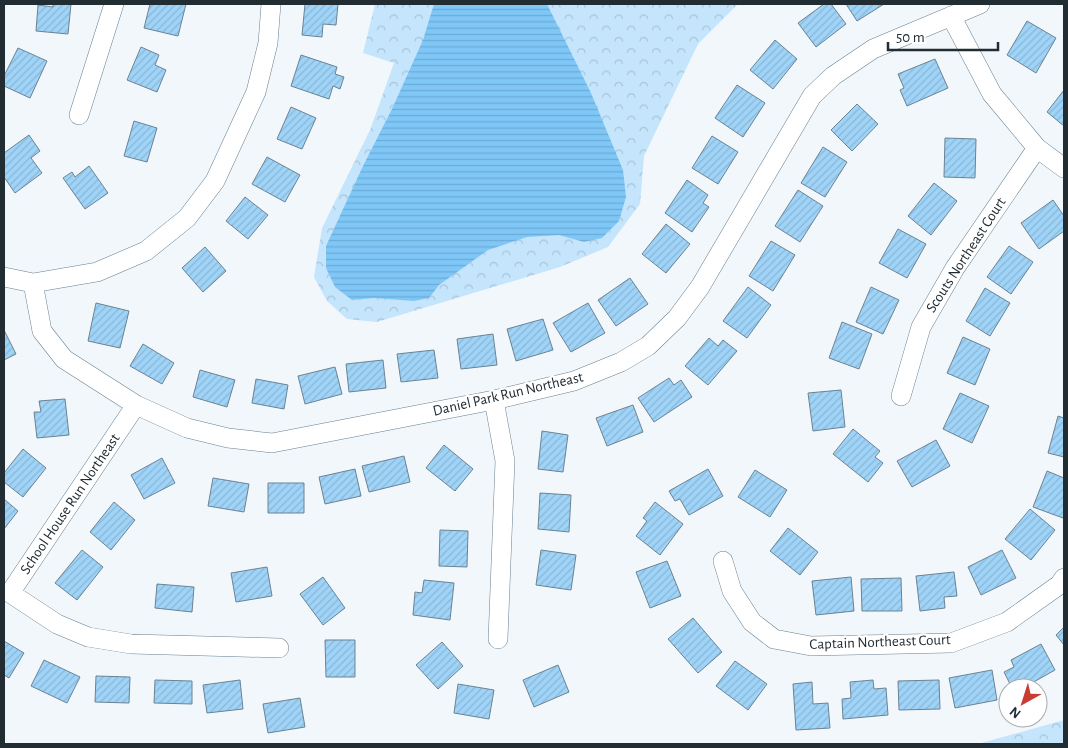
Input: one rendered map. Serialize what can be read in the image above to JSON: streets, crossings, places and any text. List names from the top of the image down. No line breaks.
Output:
{"streets":{"street":["Scouts Northeast Court","Daniel Park Run Northeast","School House Run Northeast","Captain Northeast Court"]},"crossings":[["Daniel Park Run Northeast","School House Run Northeast"]],"scale_bar":"50 m","north":"bottom left"}
